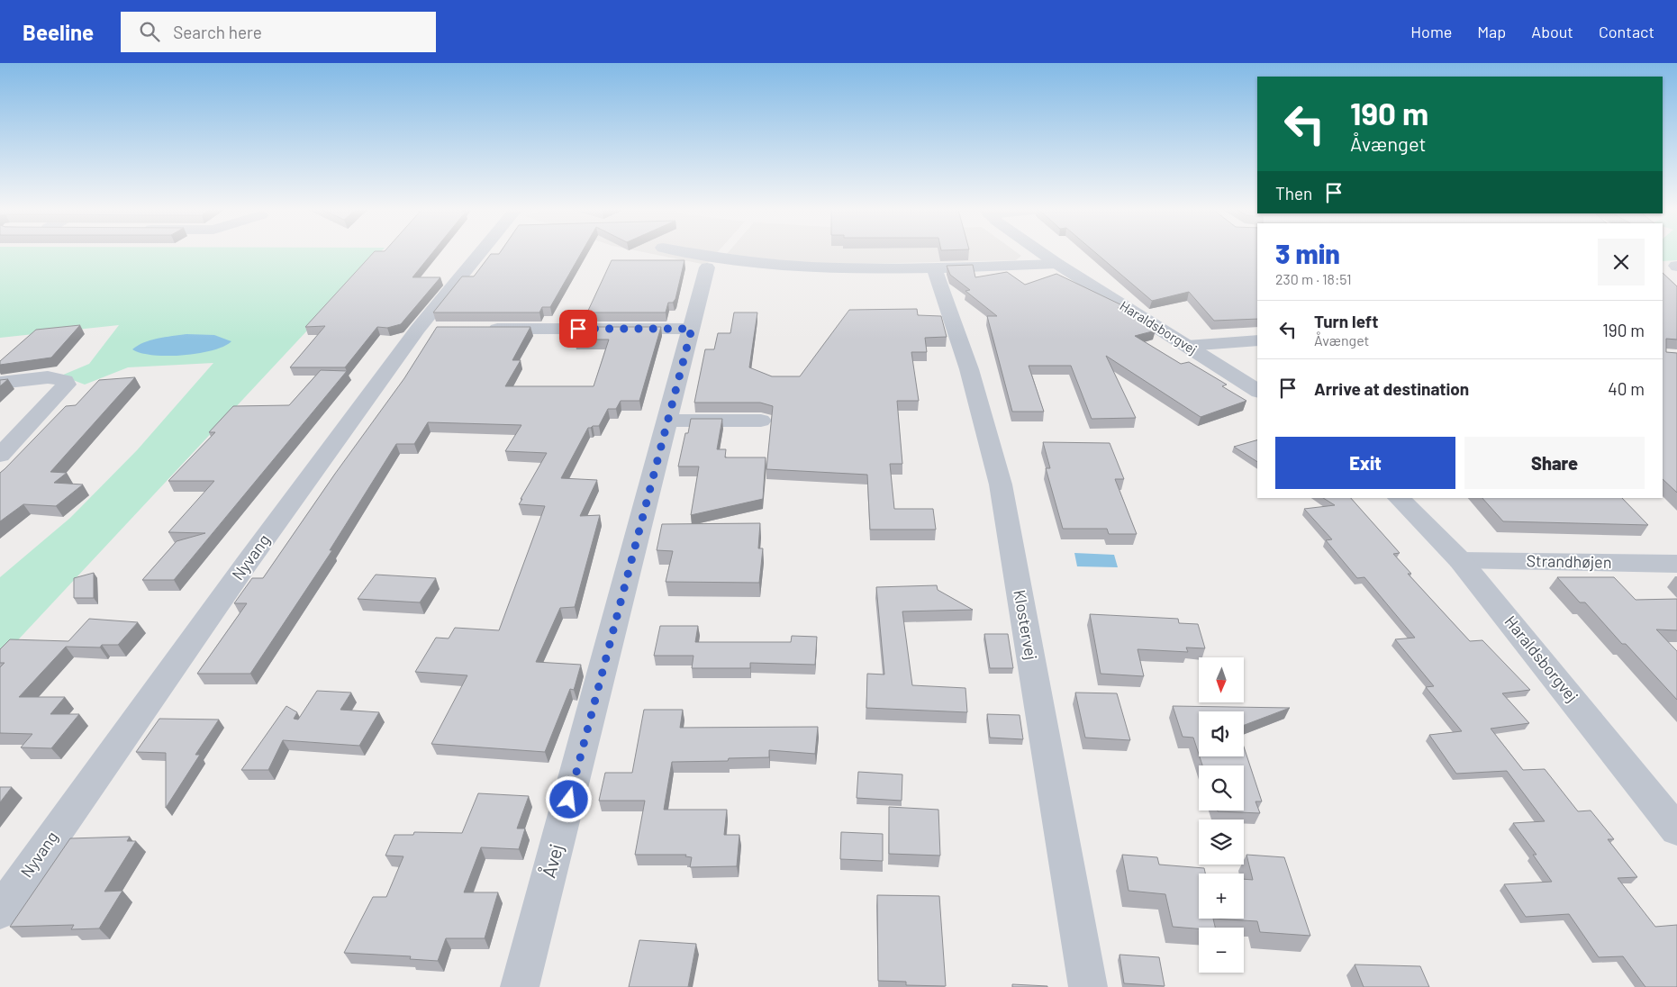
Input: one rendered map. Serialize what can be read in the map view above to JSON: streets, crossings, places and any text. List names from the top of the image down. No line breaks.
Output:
{"streets":{"street":["Haraldsborgvej","Nyvang","Strandhøjen","Klostervej","Åvej"]},"crossings":[["Haraldsborgvej","Strandhøjen"]],"north":"bottom","page":{"header":"Beeline","search":"Search here","nav":["Home","Map","About","Contact"],"turn":["190 m","Åvænget"],"then":"Then","heading":["3 min","230 m · 18:51"],"list":[{"name":"Turn left","note":"Åvænget","value":"190 m"},{"name":"Arrive at destination","value":"40 m"}],"buttons":["Exit","Share"],"map_buttons":["+","−"]}}
